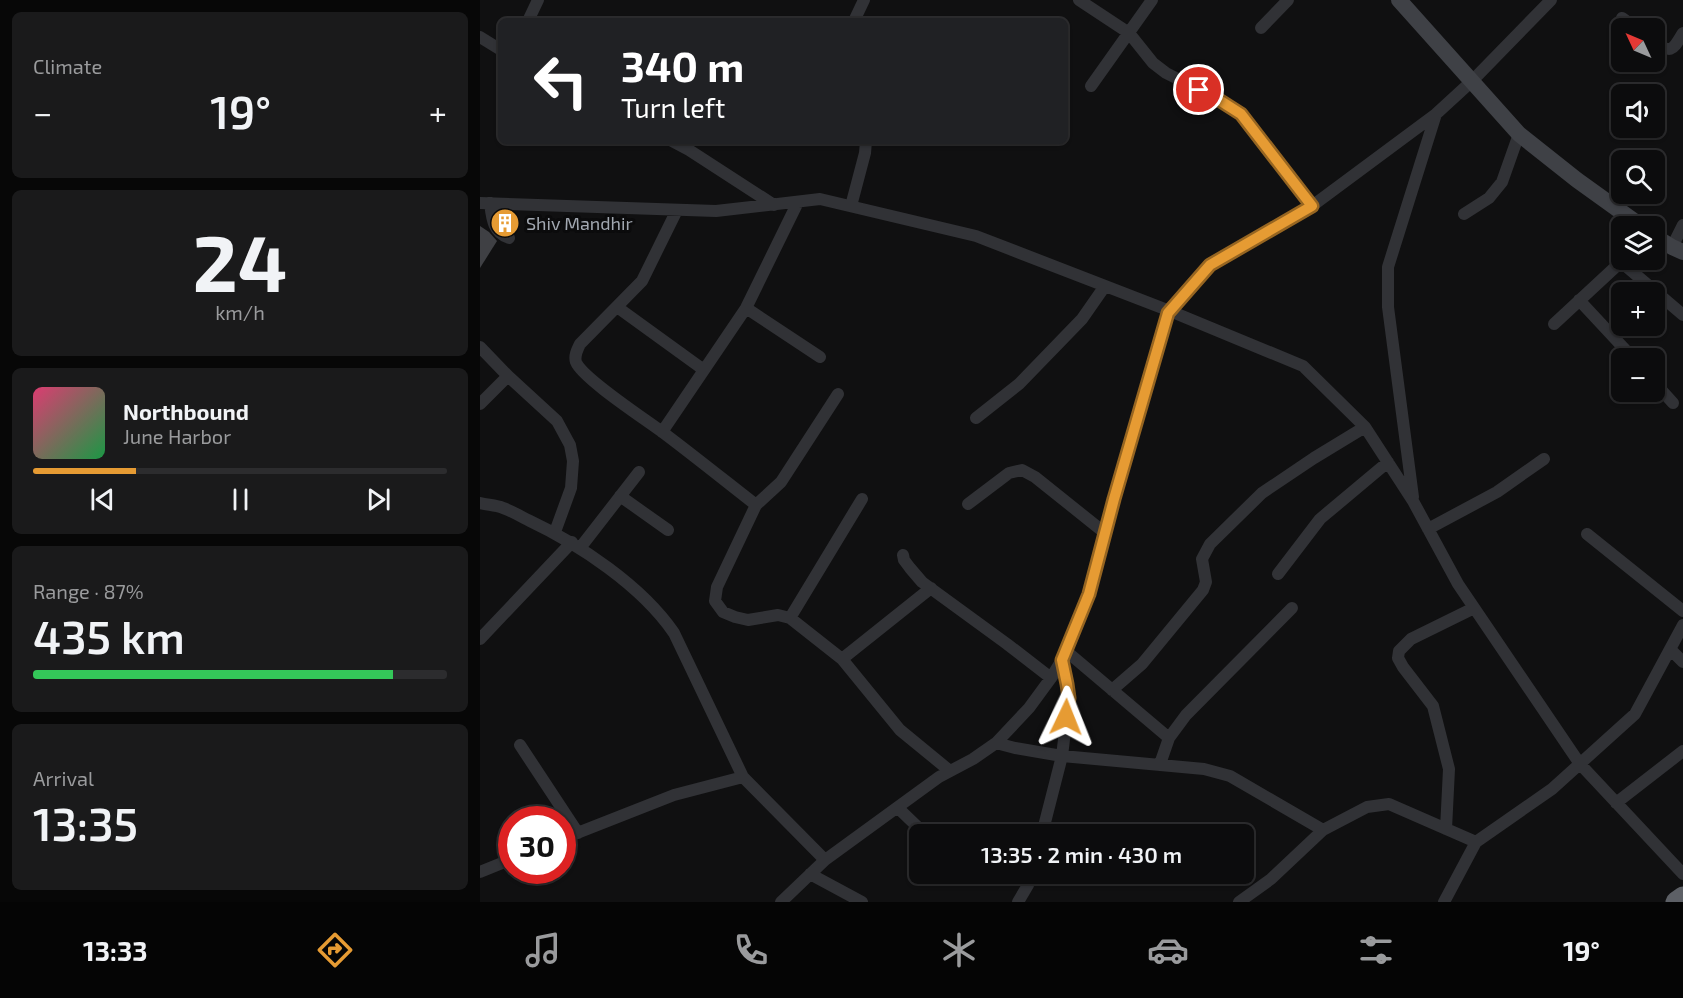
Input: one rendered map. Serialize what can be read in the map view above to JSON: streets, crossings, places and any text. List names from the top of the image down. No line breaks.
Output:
{"places":{"building":["Shiv Mandhir"]},"north":"top left","page":{"tile":["Climate",["24","km/h"],["Range · 87%","435 km"],["Arrival","13:35"]],"map_buttons":["+","−"],"turn":["340 m","Turn left"],"heat":["−","19°","+"],"song":["Northbound","June Harbor"],"limit":"30","trip":"13:35 · 2 min · 430 m","tabs":["13:33","19°"]}}
